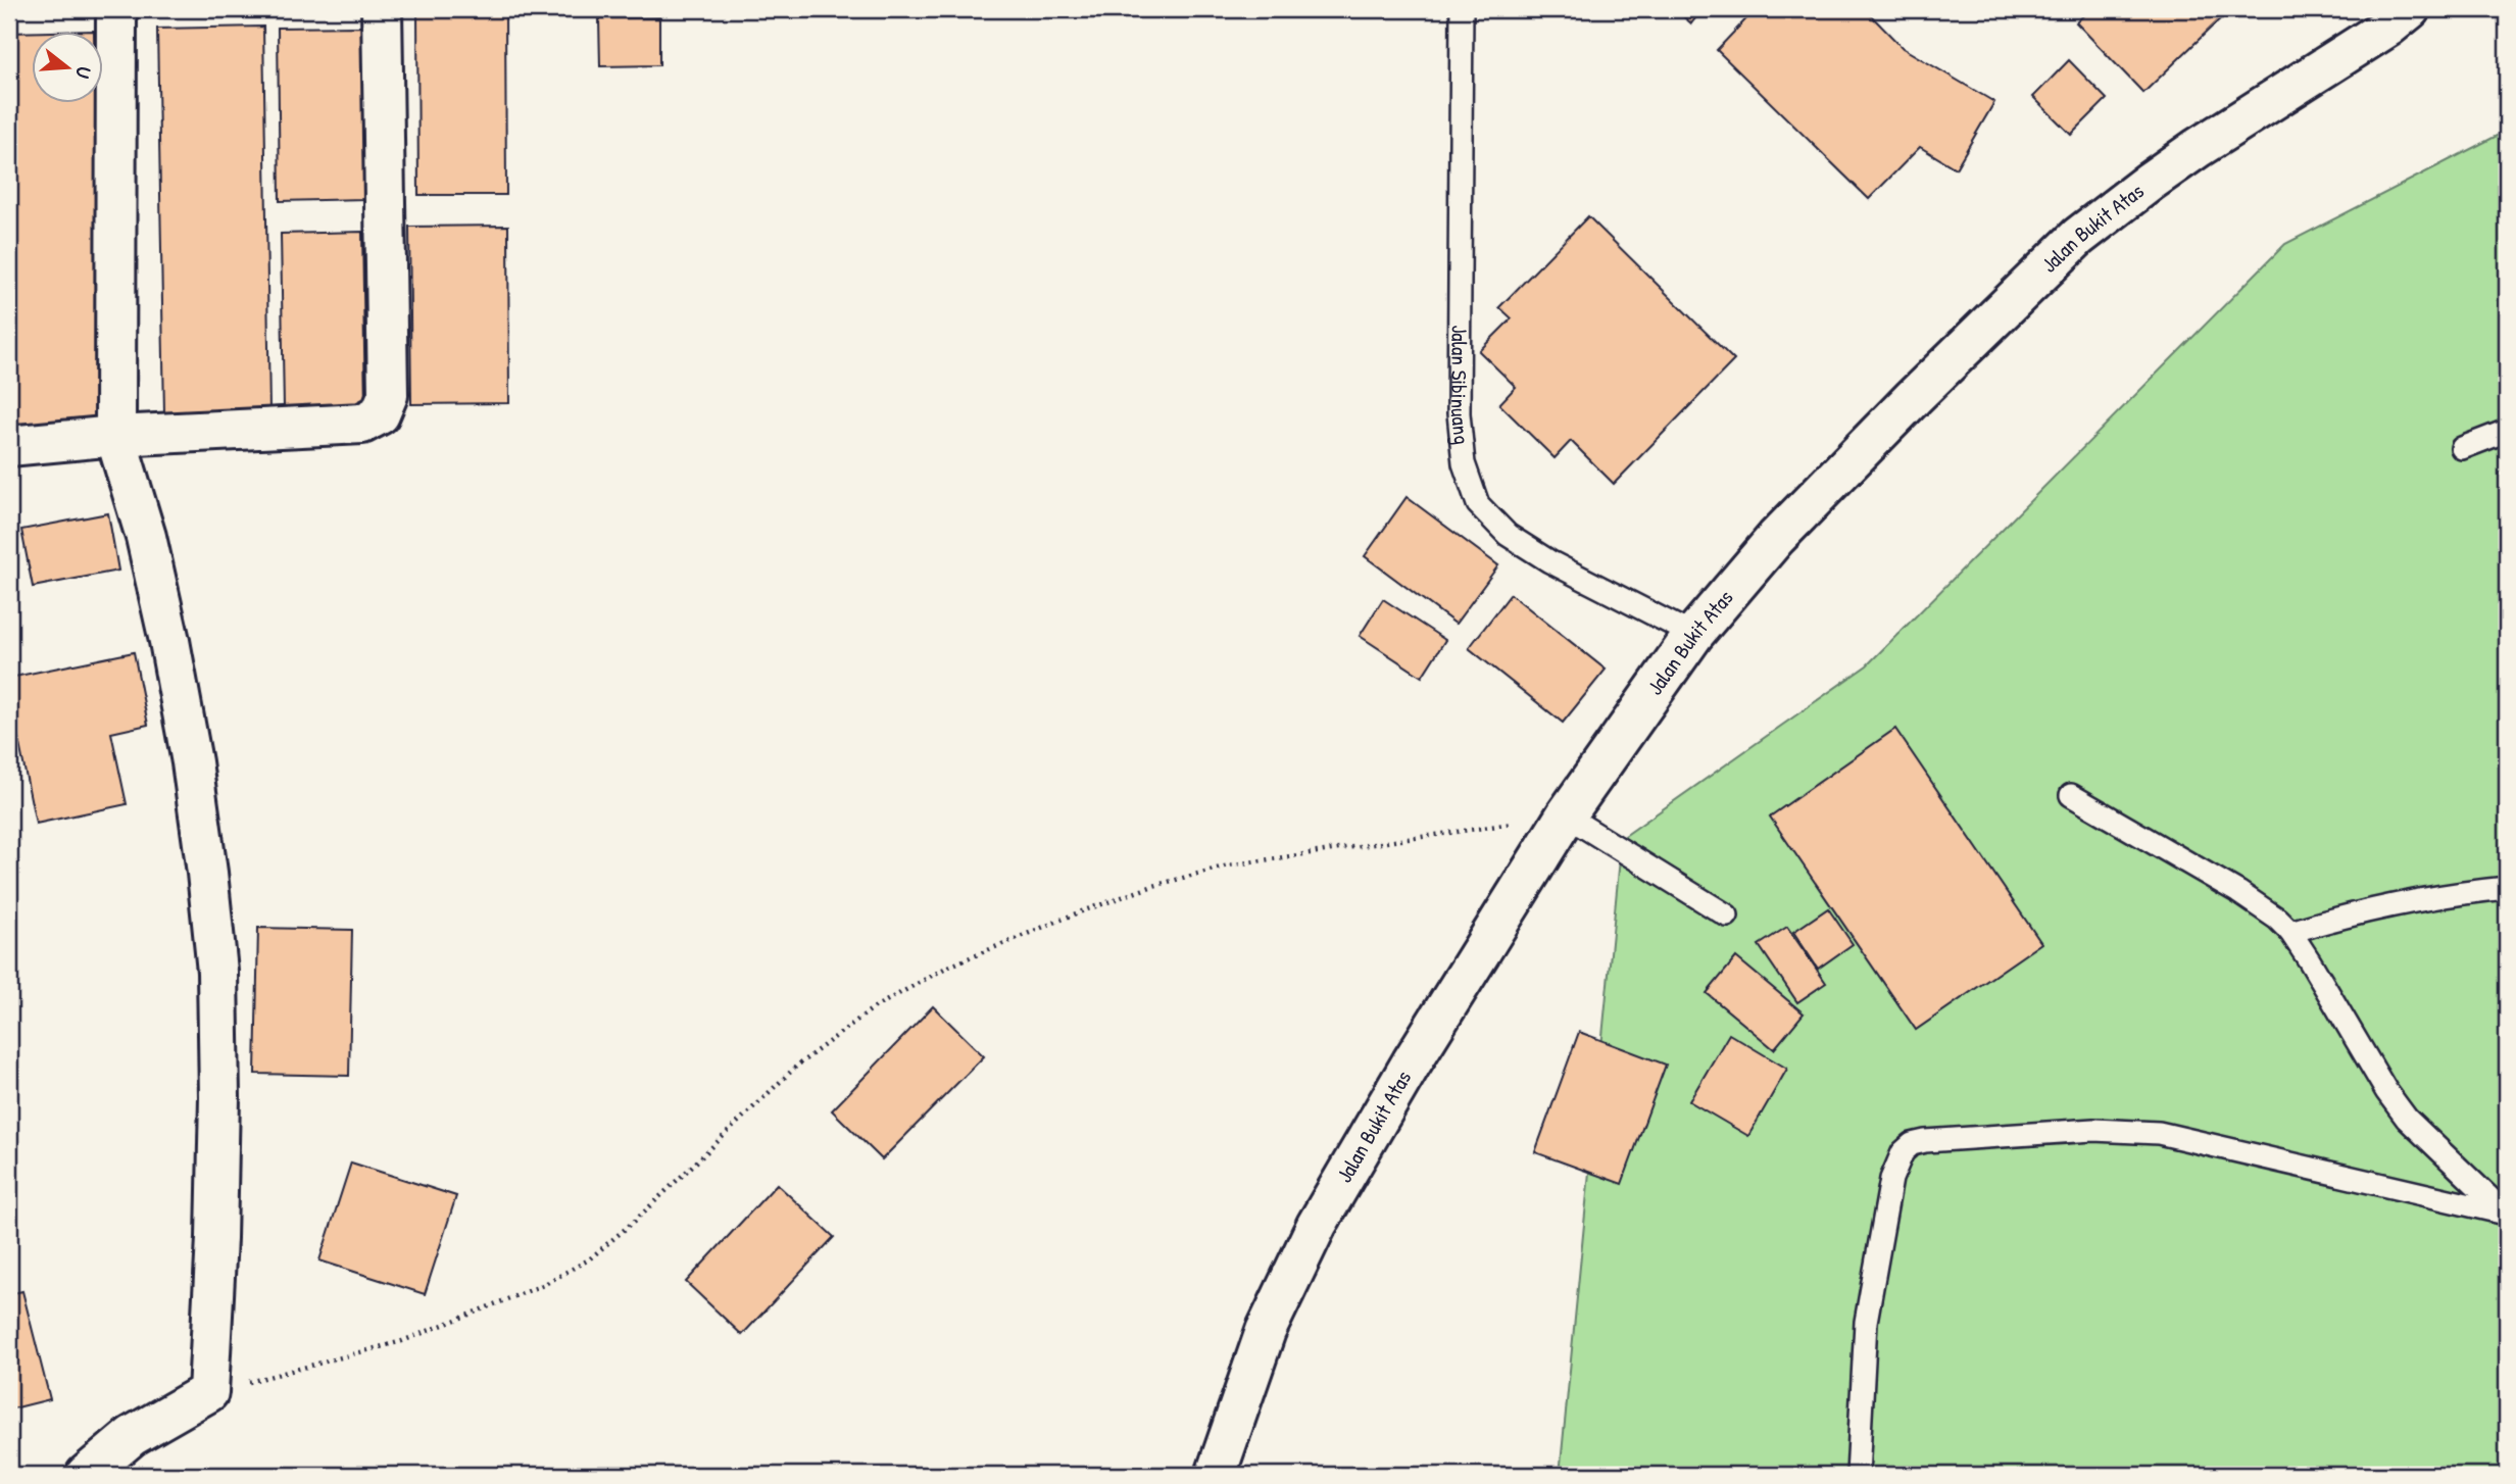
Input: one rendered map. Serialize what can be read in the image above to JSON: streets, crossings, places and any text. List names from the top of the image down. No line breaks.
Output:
{"streets":{"street":["Jalan Bukit Atas"],"lane":["Jalan Sibinuang"]},"crossings":[["Jalan Bukit Atas","Jalan Sibinuang"]],"north":"right"}
